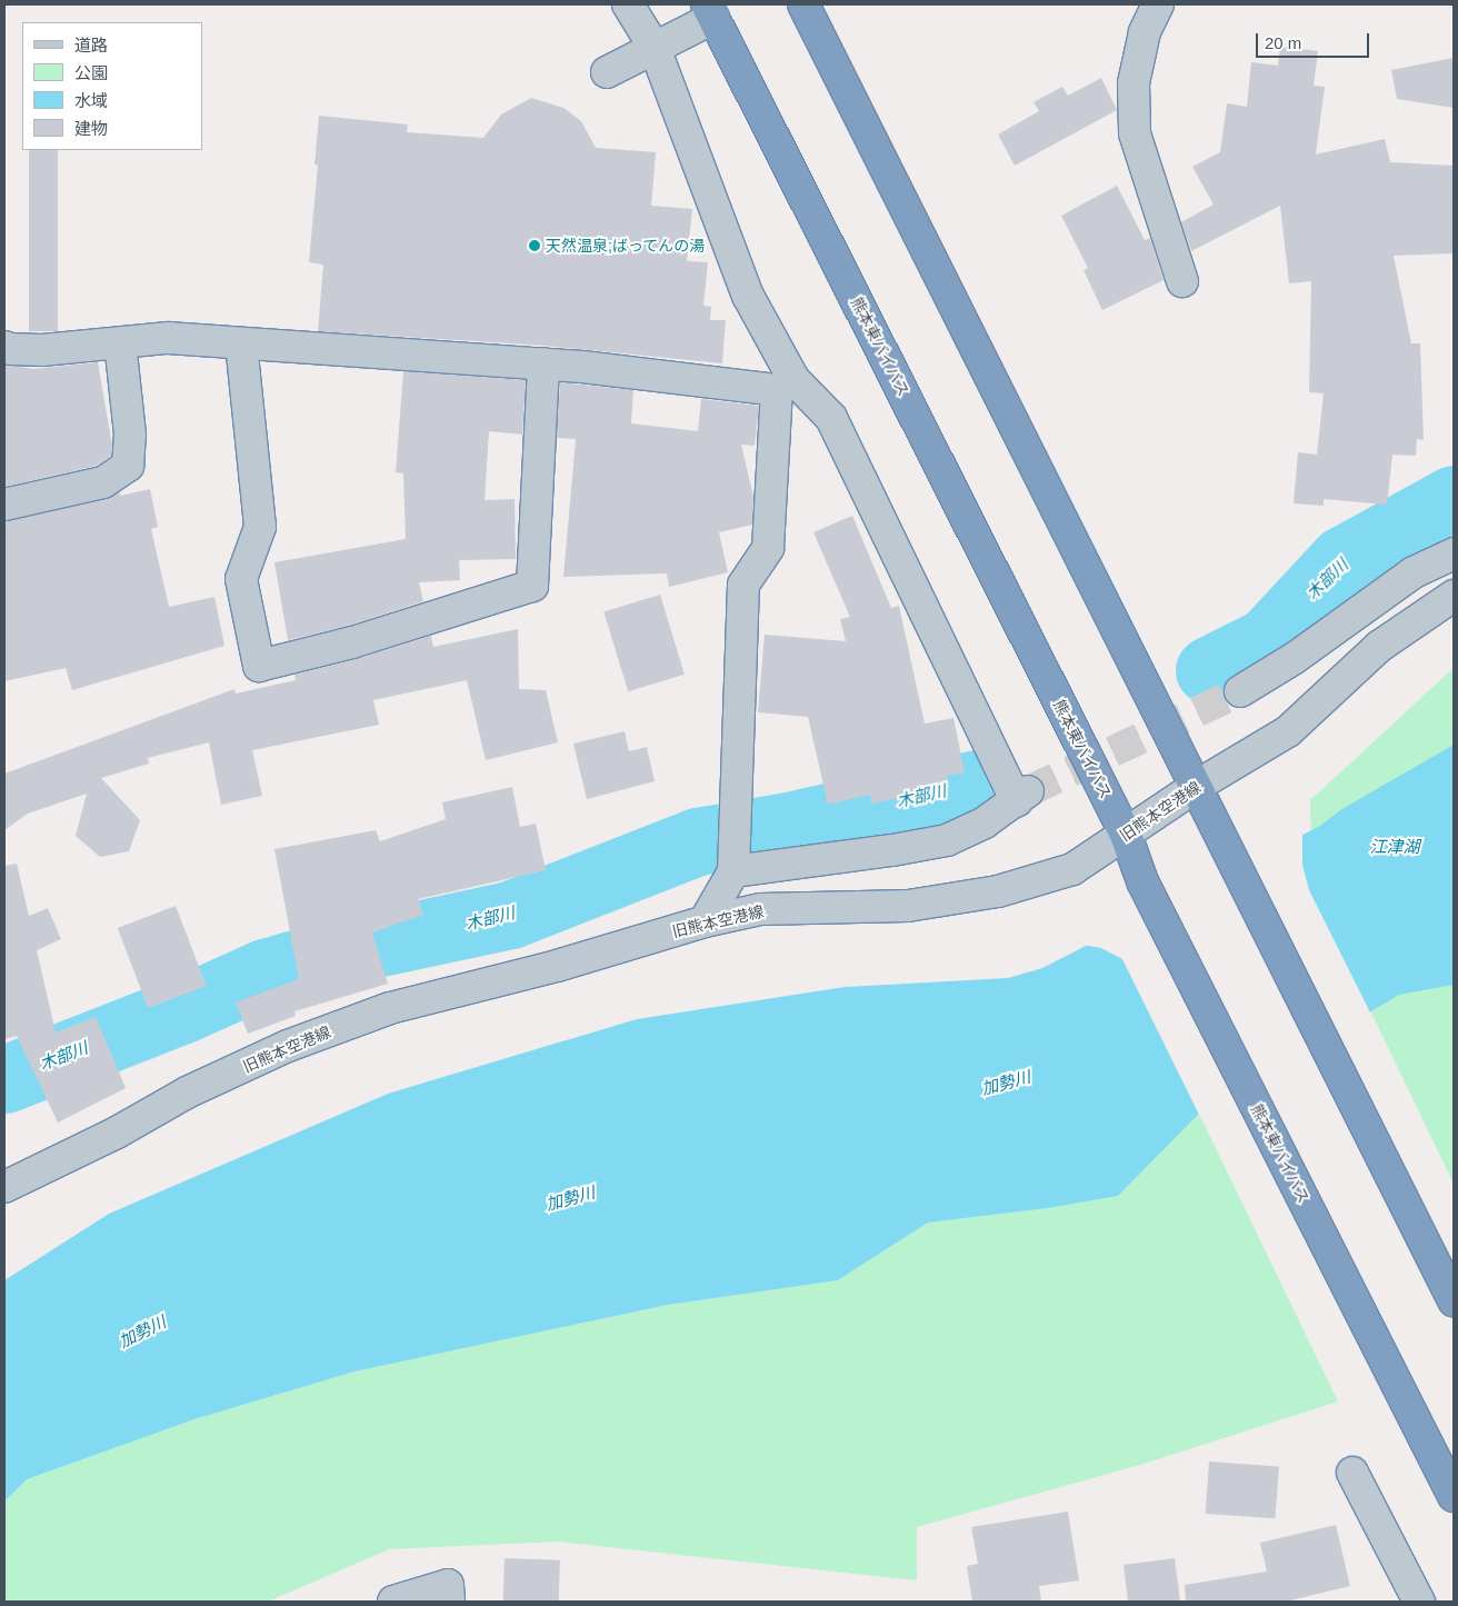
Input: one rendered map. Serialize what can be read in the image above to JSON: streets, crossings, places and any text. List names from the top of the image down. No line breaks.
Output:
{"streets":{"highway":["熊本東バイパス"],"street":["旧熊本空港線"]},"crossings":[["熊本東バイパス","旧熊本空港線"]],"water":["木部川","江津湖","加勢川"],"places":["天然温泉;ばってんの湯"],"legend":["道路","公園","水域","建物"],"scale_bar":"20 m"}
